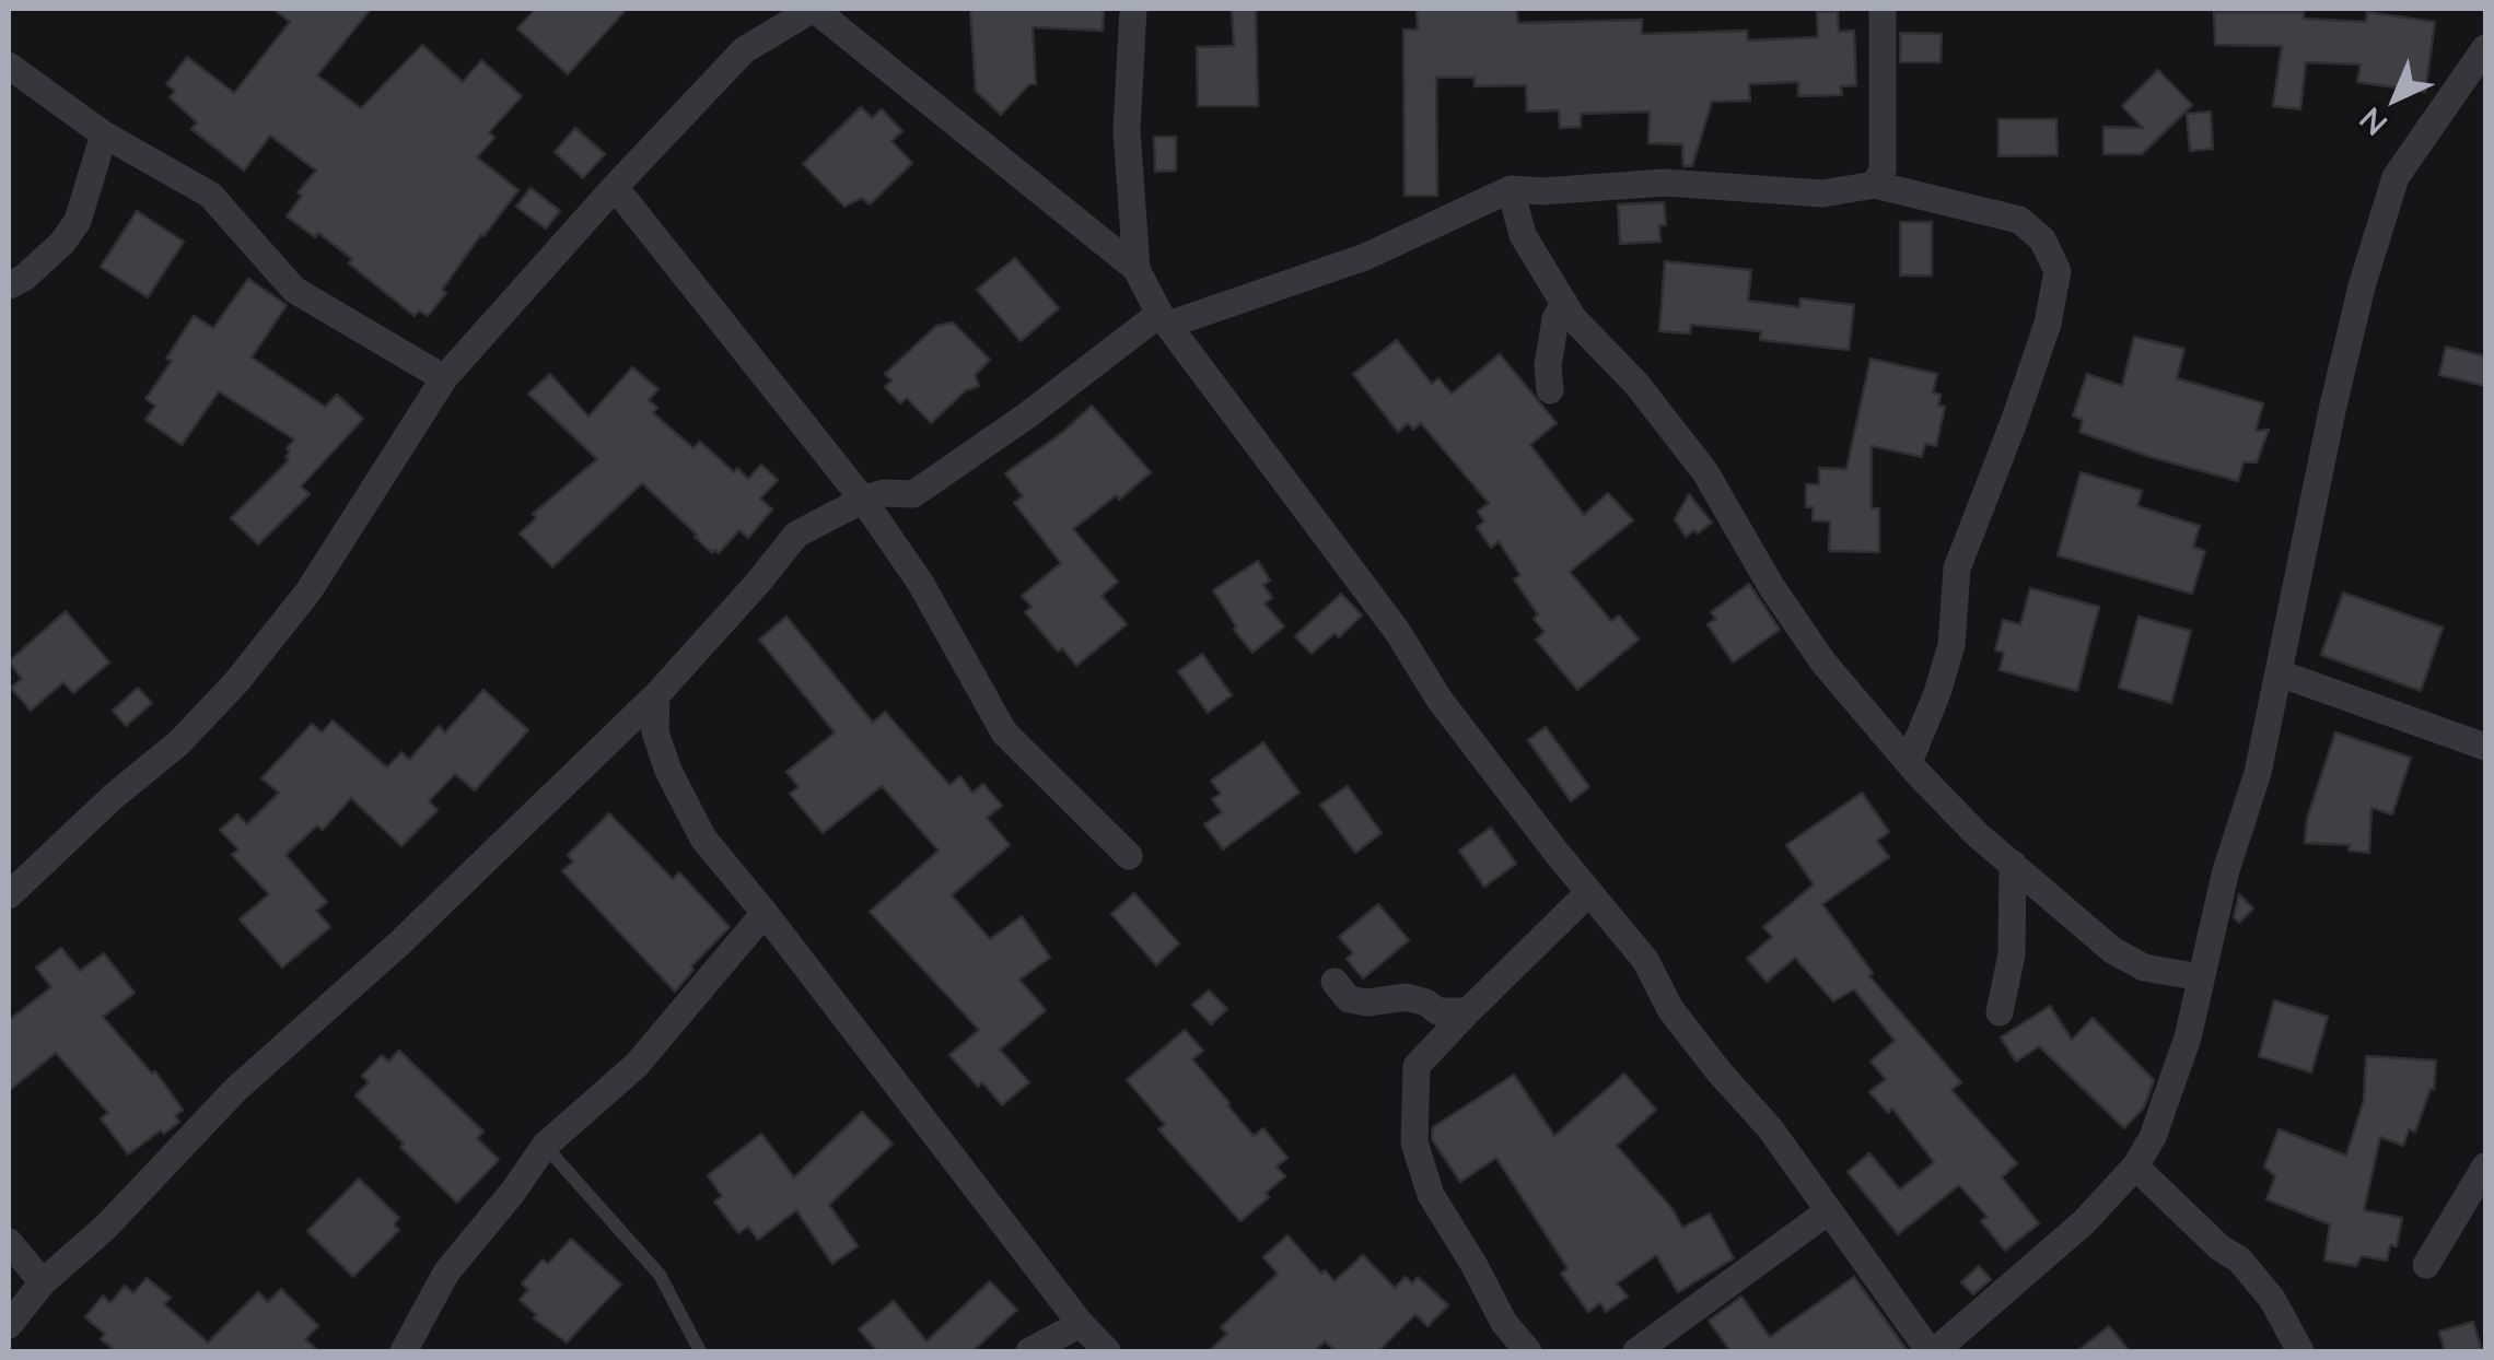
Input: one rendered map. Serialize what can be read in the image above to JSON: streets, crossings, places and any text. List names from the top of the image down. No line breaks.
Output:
{"north":"bottom left"}
